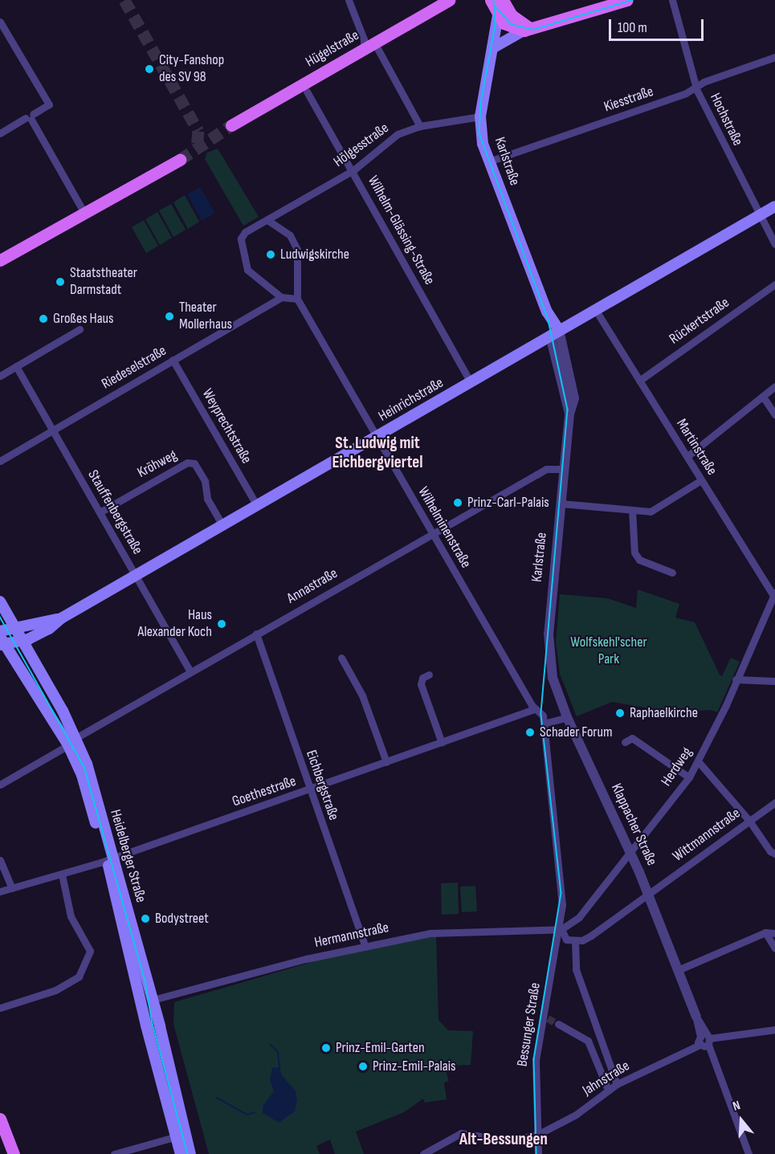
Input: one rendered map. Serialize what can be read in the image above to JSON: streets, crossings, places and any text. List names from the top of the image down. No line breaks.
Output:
{"streets":{"main road":["Hügelstraße","Karlstraße","Heinrichstraße","Heidelberger Straße"],"street":["Kiesstraße","Hochstraße","Hölgesstraße","Wilhelm-Glässing-Straße","Rückertstraße","Riedeselstraße","Weyprechtstraße","Martinstraße","Kröhweg","Stauffenbergstraße","Wilhelminenstraße","Annastraße","Herdweg","Eichbergstraße","Goethestraße","Klappacher Straße","Wittmannstraße","Hermannstraße","Bessunger Straße","Jahnstraße"]},"crossings":[["Kiesstraße","Hochstraße"],["Kiesstraße","Karlstraße"],["Hochstraße","Heinrichstraße"],["Hölgesstraße","Karlstraße"],["Hölgesstraße","Wilhelm-Glässing-Straße"],["Hölgesstraße","Riedeselstraße"],["Karlstraße","Heinrichstraße"],["Karlstraße","Annastraße"],["Karlstraße","Klappacher Straße"],["Wilhelm-Glässing-Straße","Heinrichstraße"],["Rückertstraße","Martinstraße"],["Riedeselstraße","Weyprechtstraße"],["Riedeselstraße","Stauffenbergstraße"],["Heinrichstraße","Weyprechtstraße"],["Heinrichstraße","Martinstraße"],["Heinrichstraße","Kröhweg"],["Heinrichstraße","Stauffenbergstraße"],["Heinrichstraße","Wilhelminenstraße"],["Heinrichstraße","Heidelberger Straße"],["Martinstraße","Herdweg"],["Kröhweg","Stauffenbergstraße"],["Stauffenbergstraße","Annastraße"],["Wilhelminenstraße","Annastraße"],["Wilhelminenstraße","Goethestraße"],["Annastraße","Eichbergstraße"],["Annastraße","Heidelberger Straße"],["Herdweg","Klappacher Straße"],["Herdweg","Hermannstraße"],["Herdweg","Bessunger Straße"],["Eichbergstraße","Goethestraße"],["Eichbergstraße","Hermannstraße"],["Goethestraße","Heidelberger Straße"],["Klappacher Straße","Wittmannstraße"],["Klappacher Straße","Jahnstraße"],["Heidelberger Straße","Hermannstraße"],["Hermannstraße","Bessunger Straße"],["Bessunger Straße","Jahnstraße"]],"districts":["St. Ludwig mit Eichbergviertel","Alt-Bessungen"],"parks":["Wolfskehl'scher Park"],"places":["City-Fanshop des SV 98","Ludwigskirche","Staatstheater Darmstadt","Theater Mollerhaus","Großes Haus","Prinz-Carl-Palais","Haus Alexander Koch","Raphaelkirche","Schader Forum","Bodystreet","Prinz-Emil-Garten","Prinz-Emil-Palais"],"scale_bar":"100 m","north":"top"}
